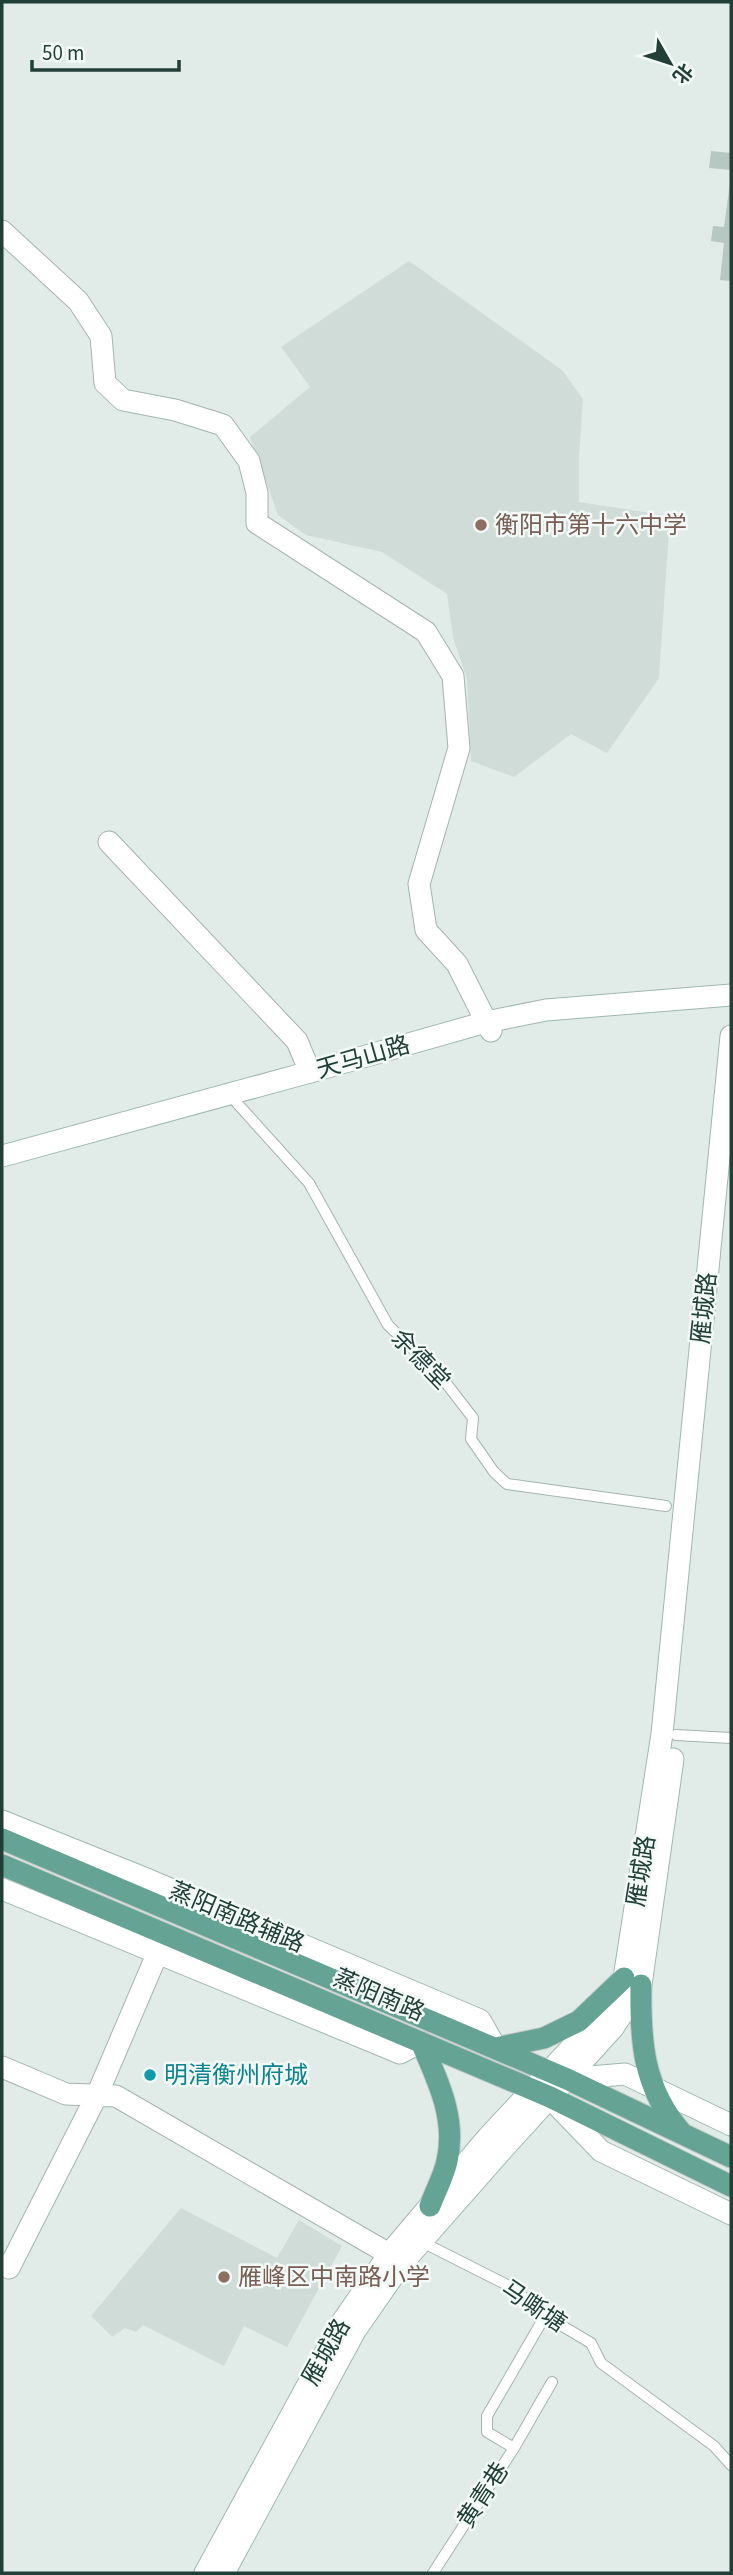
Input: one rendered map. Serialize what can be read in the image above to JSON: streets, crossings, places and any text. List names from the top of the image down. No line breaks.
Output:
{"streets":{"main road":["蒸阳南路"],"street":["天马山路","雁城路","蒸阳南路辅路"],"lane":["余德堂","马嘶塘","黄青巷"]},"crossings":[["天马山路","余德堂"],["雁城路","蒸阳南路"],["雁城路","马嘶塘"],["蒸阳南路辅路","蒸阳南路"],["马嘶塘","黄青巷"]],"places":["衡阳市第十六中学","明清衡州府城","雁峰区中南路小学"],"scale_bar":"50 m","north":"bottom right"}
